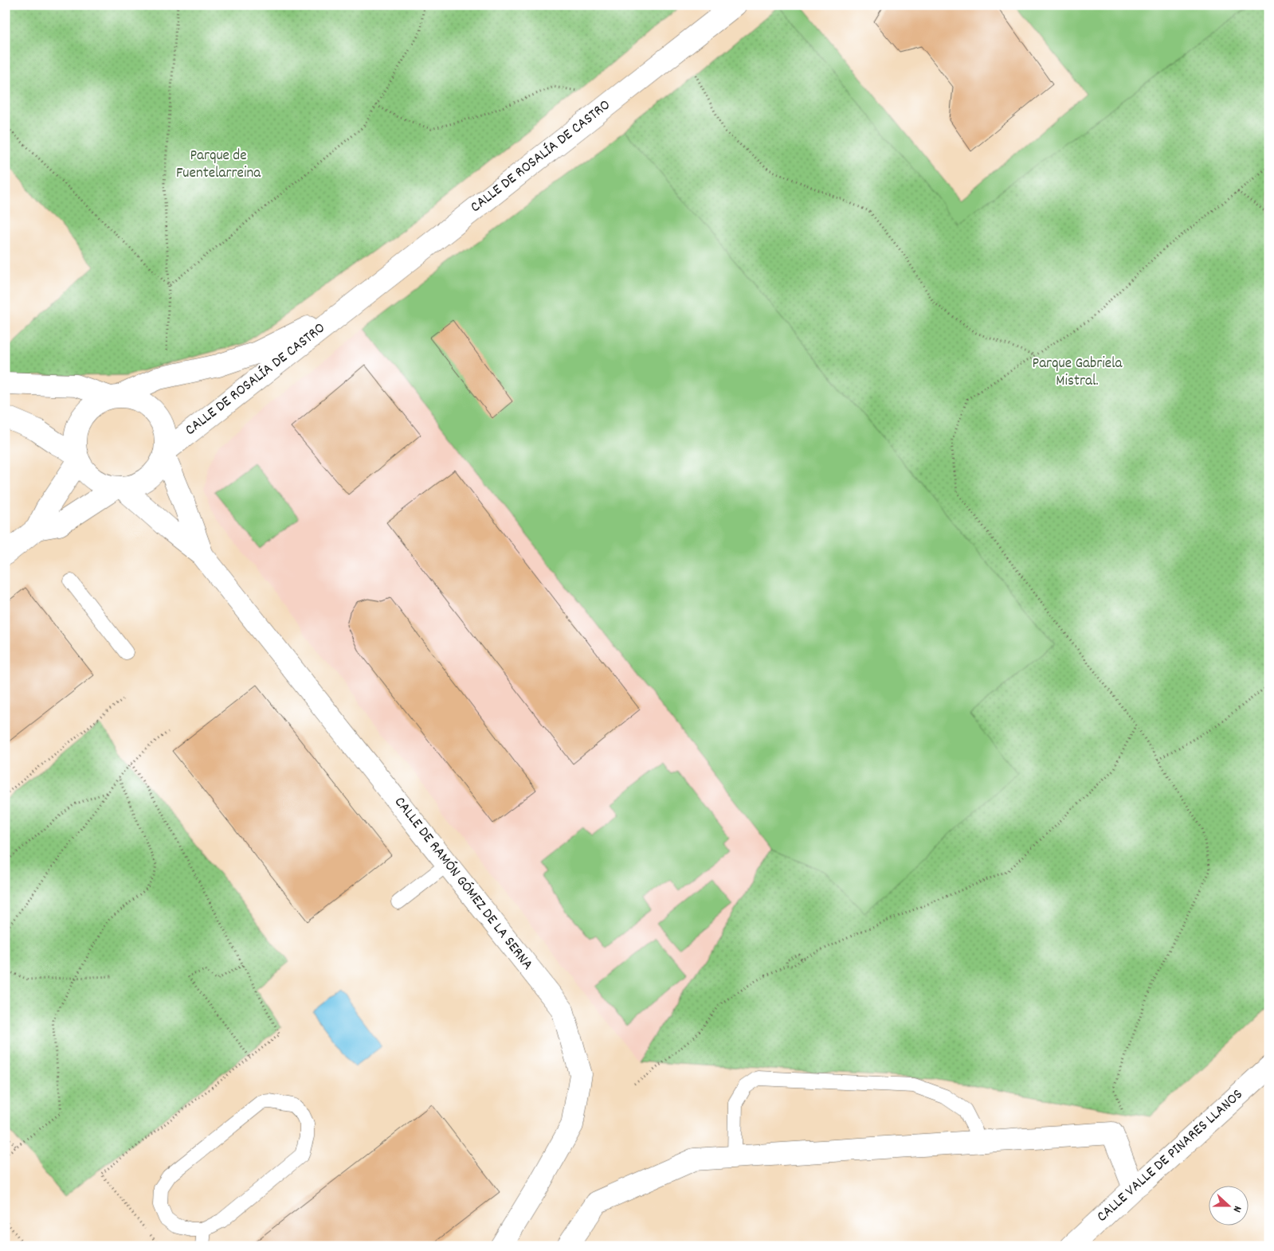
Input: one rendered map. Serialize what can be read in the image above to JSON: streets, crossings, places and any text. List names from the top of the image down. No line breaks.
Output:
{"streets":{"street":["CALLE DE ROSALÍA DE CASTRO","CALLE DE RAMÓN GÓMEZ DE LA SERNA","CALLE VALLE DE PINARES LLANOS"]},"crossings":[["CALLE DE ROSALÍA DE CASTRO","CALLE DE RAMÓN GÓMEZ DE LA SERNA"]],"parks":["Parque de Fuentelarreina","Parque Gabriela Mistral."],"north":"right"}
